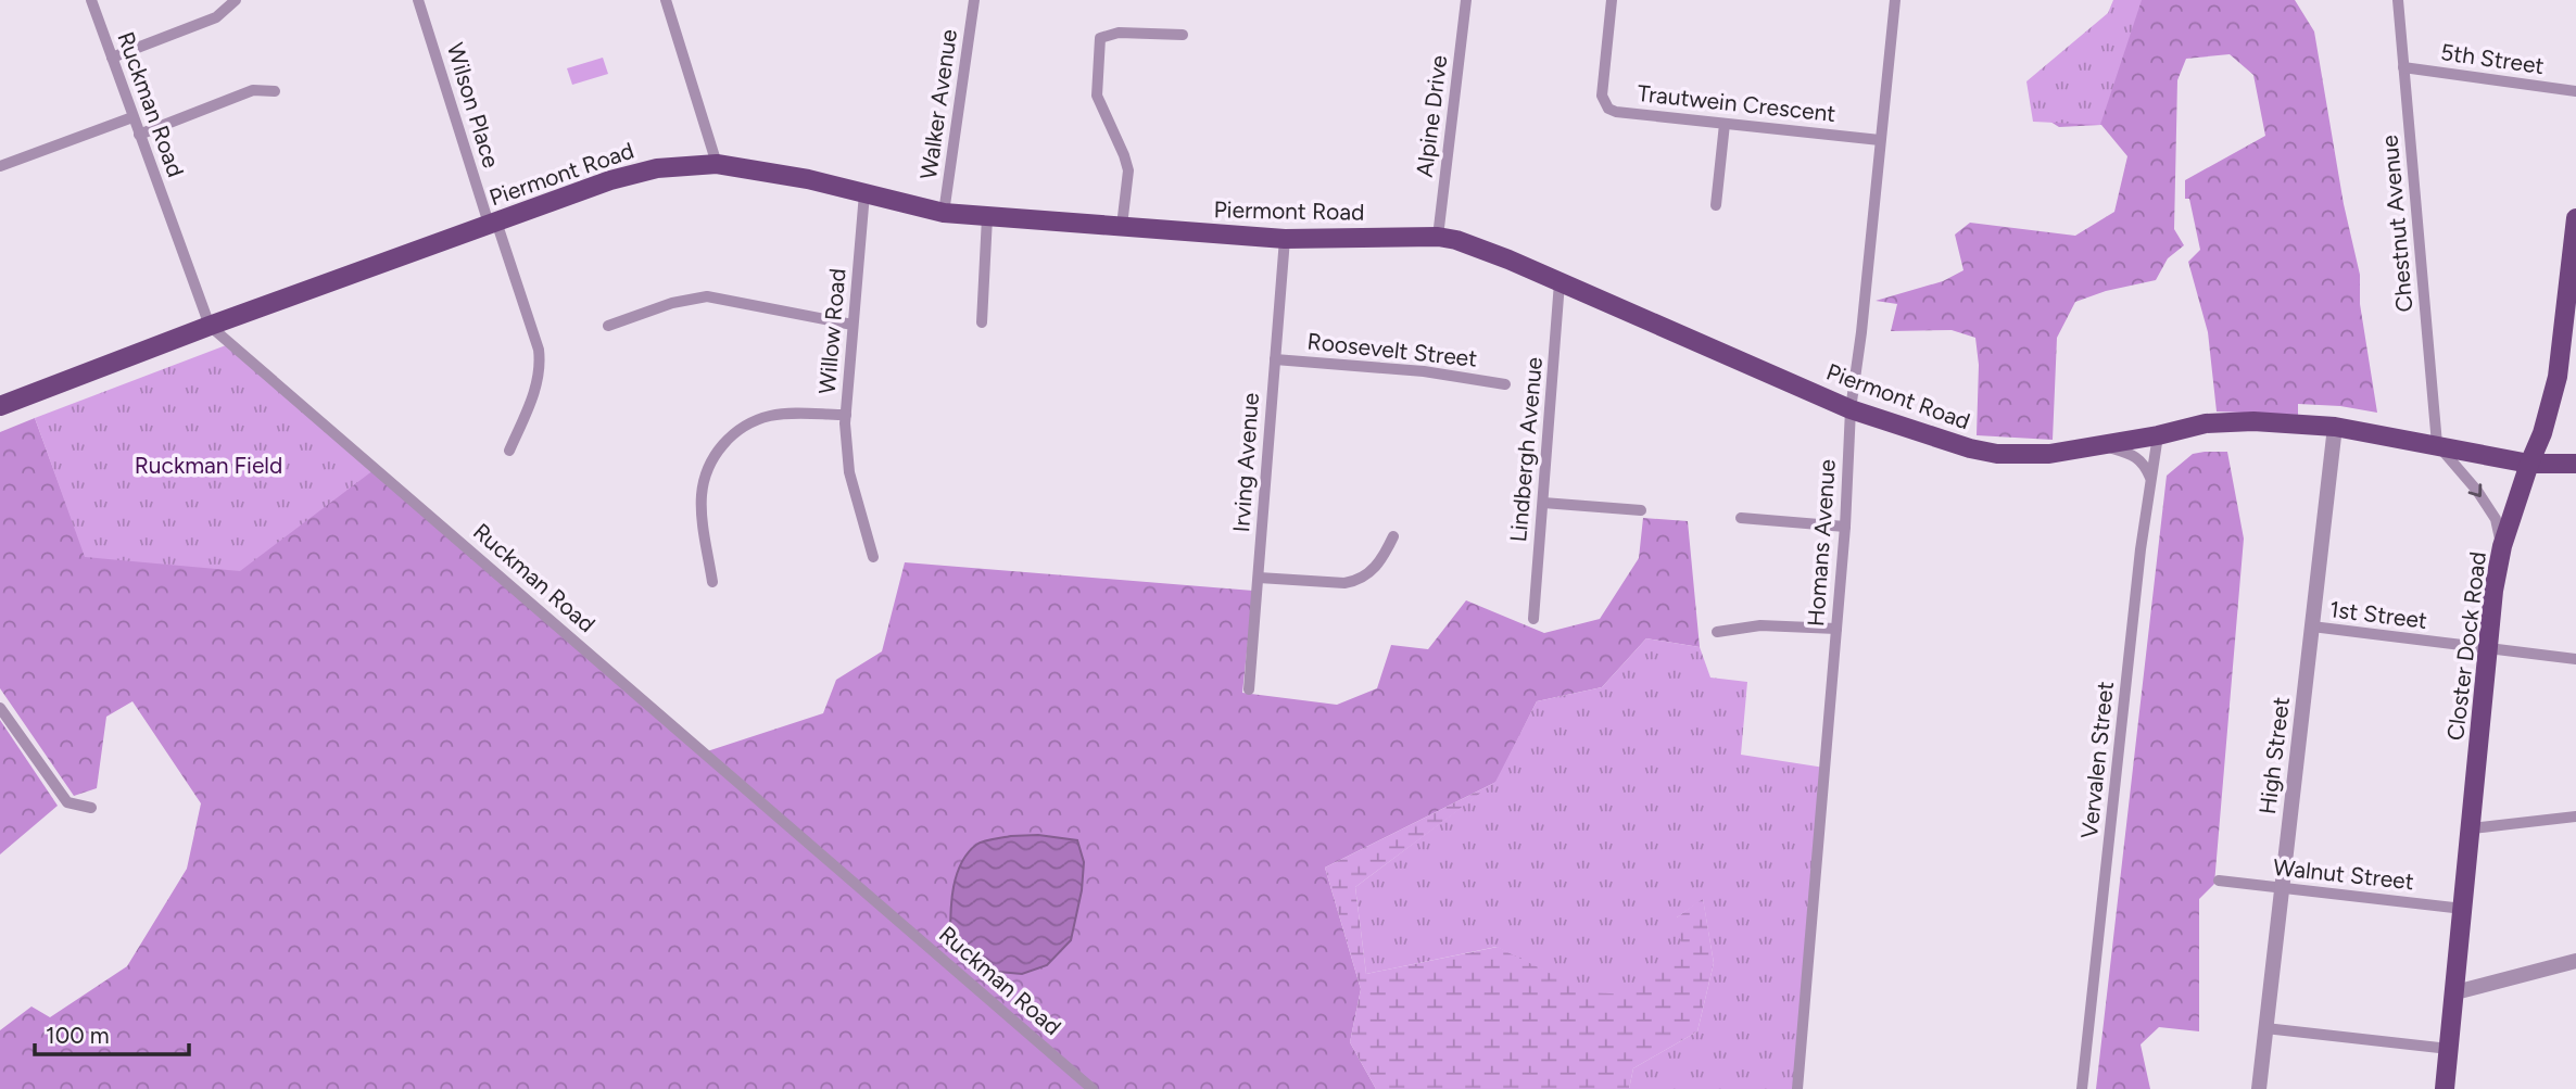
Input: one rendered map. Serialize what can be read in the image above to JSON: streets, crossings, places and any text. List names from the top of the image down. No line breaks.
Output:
{"streets":{"main road":["Piermont Road","Closter Dock Road"],"street":["5th Street","Trautwein Crescent","Ruckman Road","Walker Avenue","Wilson Place","Alpine Drive","Chestnut Avenue","Willow Road","Roosevelt Street","Lindbergh Avenue","Irving Avenue","Homans Avenue","1st Street","High Street","Vervalen Street","Walnut Street"]},"crossings":[["5th Street","Chestnut Avenue"],["Trautwein Crescent","Homans Avenue"],["Ruckman Road","Piermont Road"],["Walker Avenue","Piermont Road"],["Wilson Place","Piermont Road"],["Alpine Drive","Piermont Road"],["Piermont Road","Chestnut Avenue"],["Piermont Road","Willow Road"],["Piermont Road","Lindbergh Avenue"],["Piermont Road","Irving Avenue"],["Piermont Road","Homans Avenue"],["Piermont Road","Closter Dock Road"],["Piermont Road","High Street"],["Piermont Road","Vervalen Street"],["Roosevelt Street","Irving Avenue"],["1st Street","Closter Dock Road"],["1st Street","High Street"],["Closter Dock Road","Walnut Street"],["High Street","Walnut Street"]],"parks":["Ruckman Field"],"scale_bar":"100 m"}
